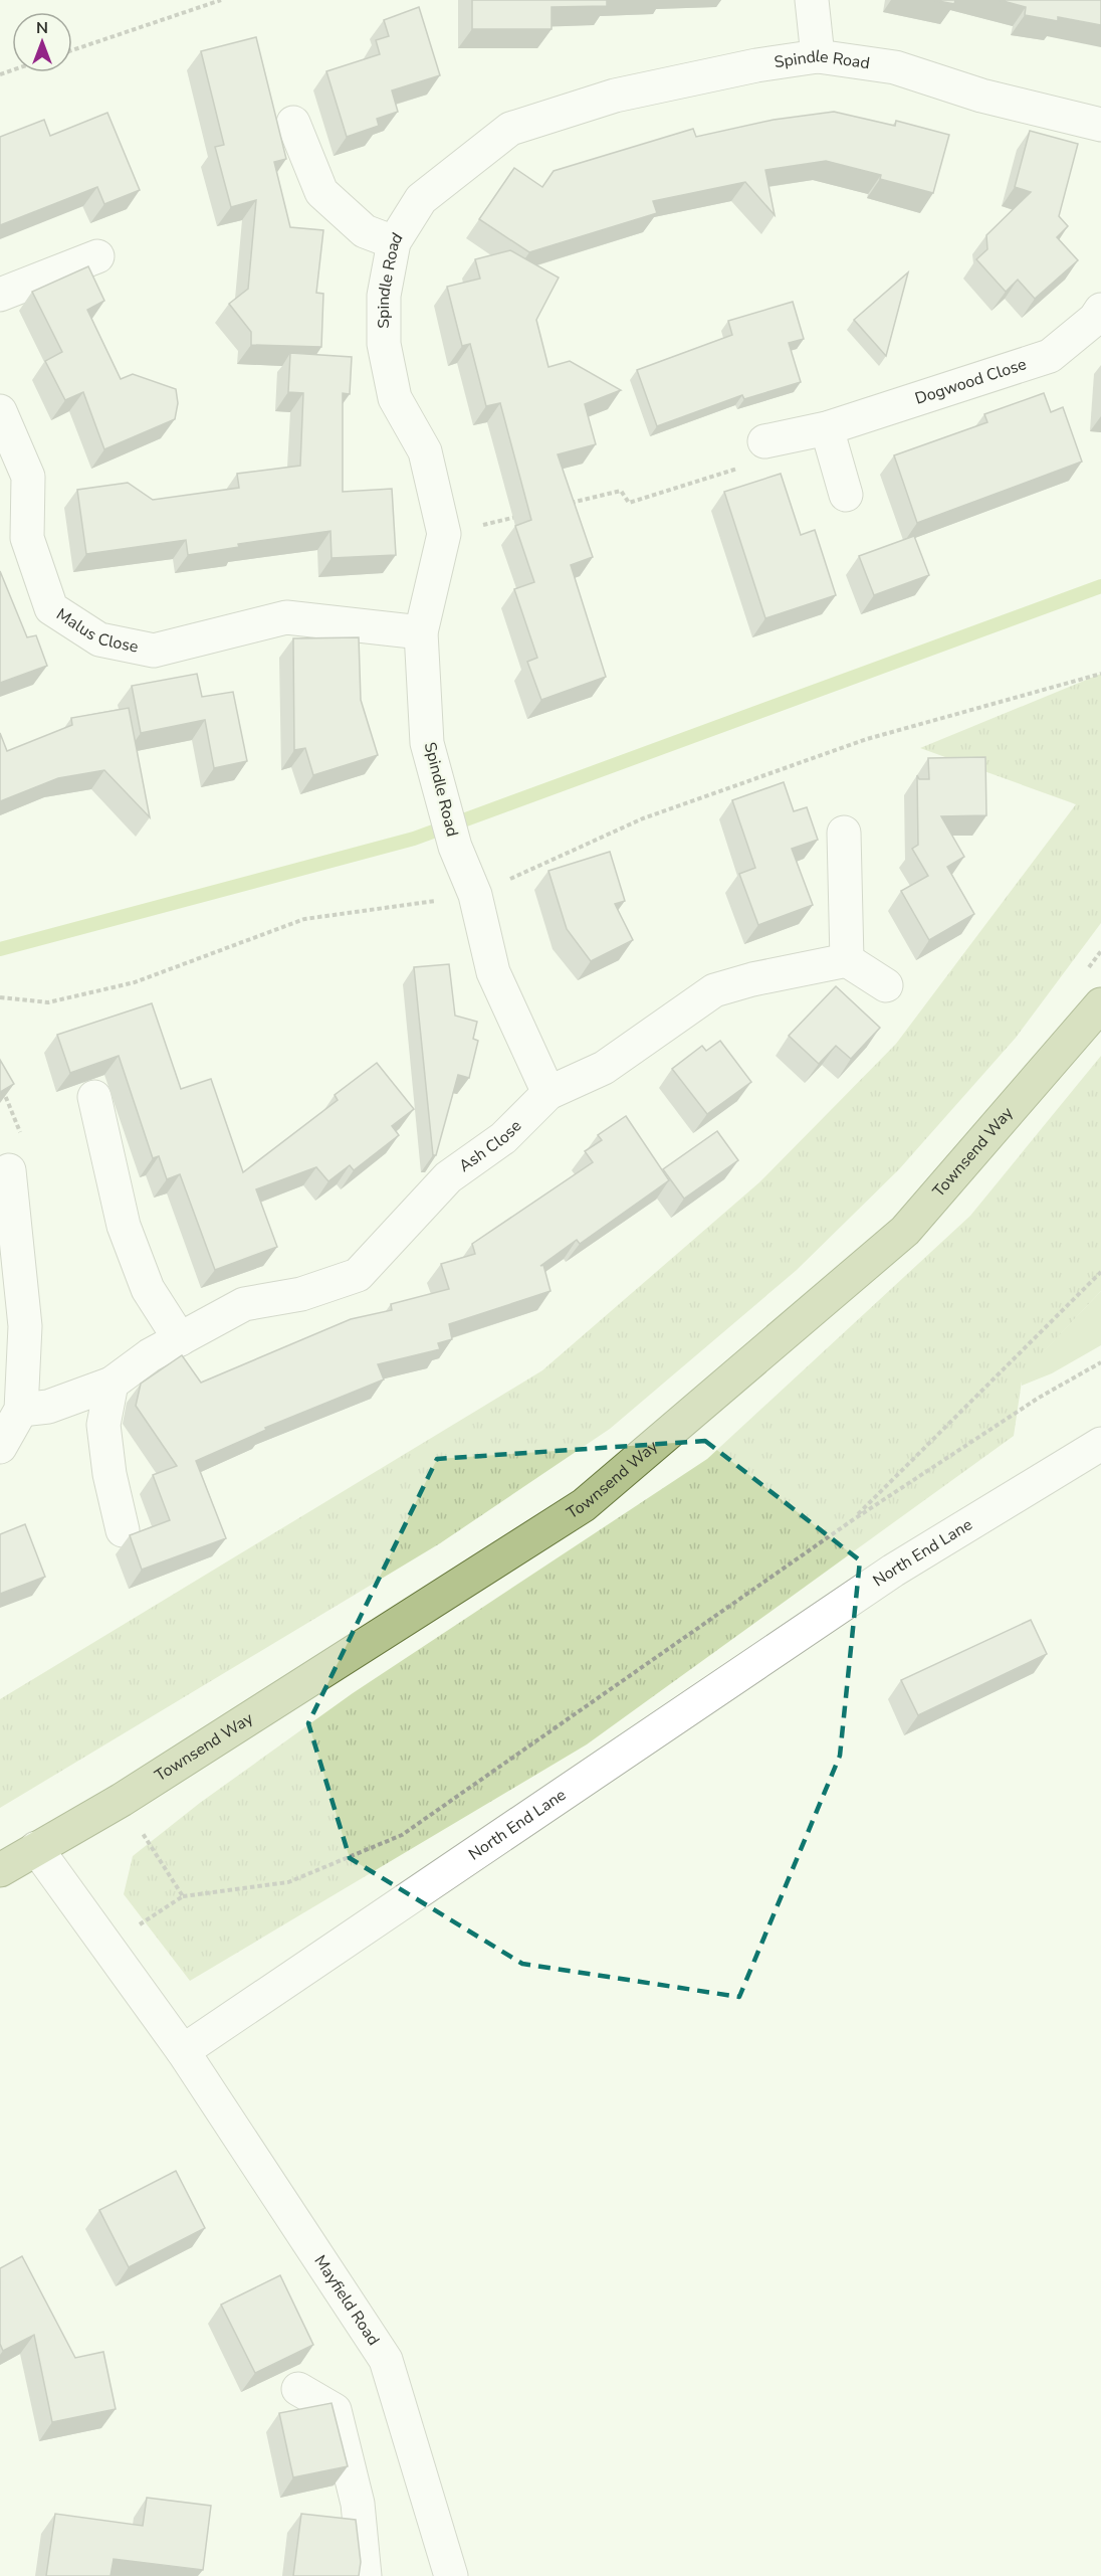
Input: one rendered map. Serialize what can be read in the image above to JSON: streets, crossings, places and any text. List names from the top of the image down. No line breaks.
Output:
{"streets":{"main road":["Townsend Way"],"street":["Spindle Road","Dogwood Close","Malus Close","Ash Close","North End Lane","Mayfield Road"]},"crossings":[["Spindle Road","Malus Close"],["Spindle Road","Ash Close"],["North End Lane","Mayfield Road"]],"north":"top"}
